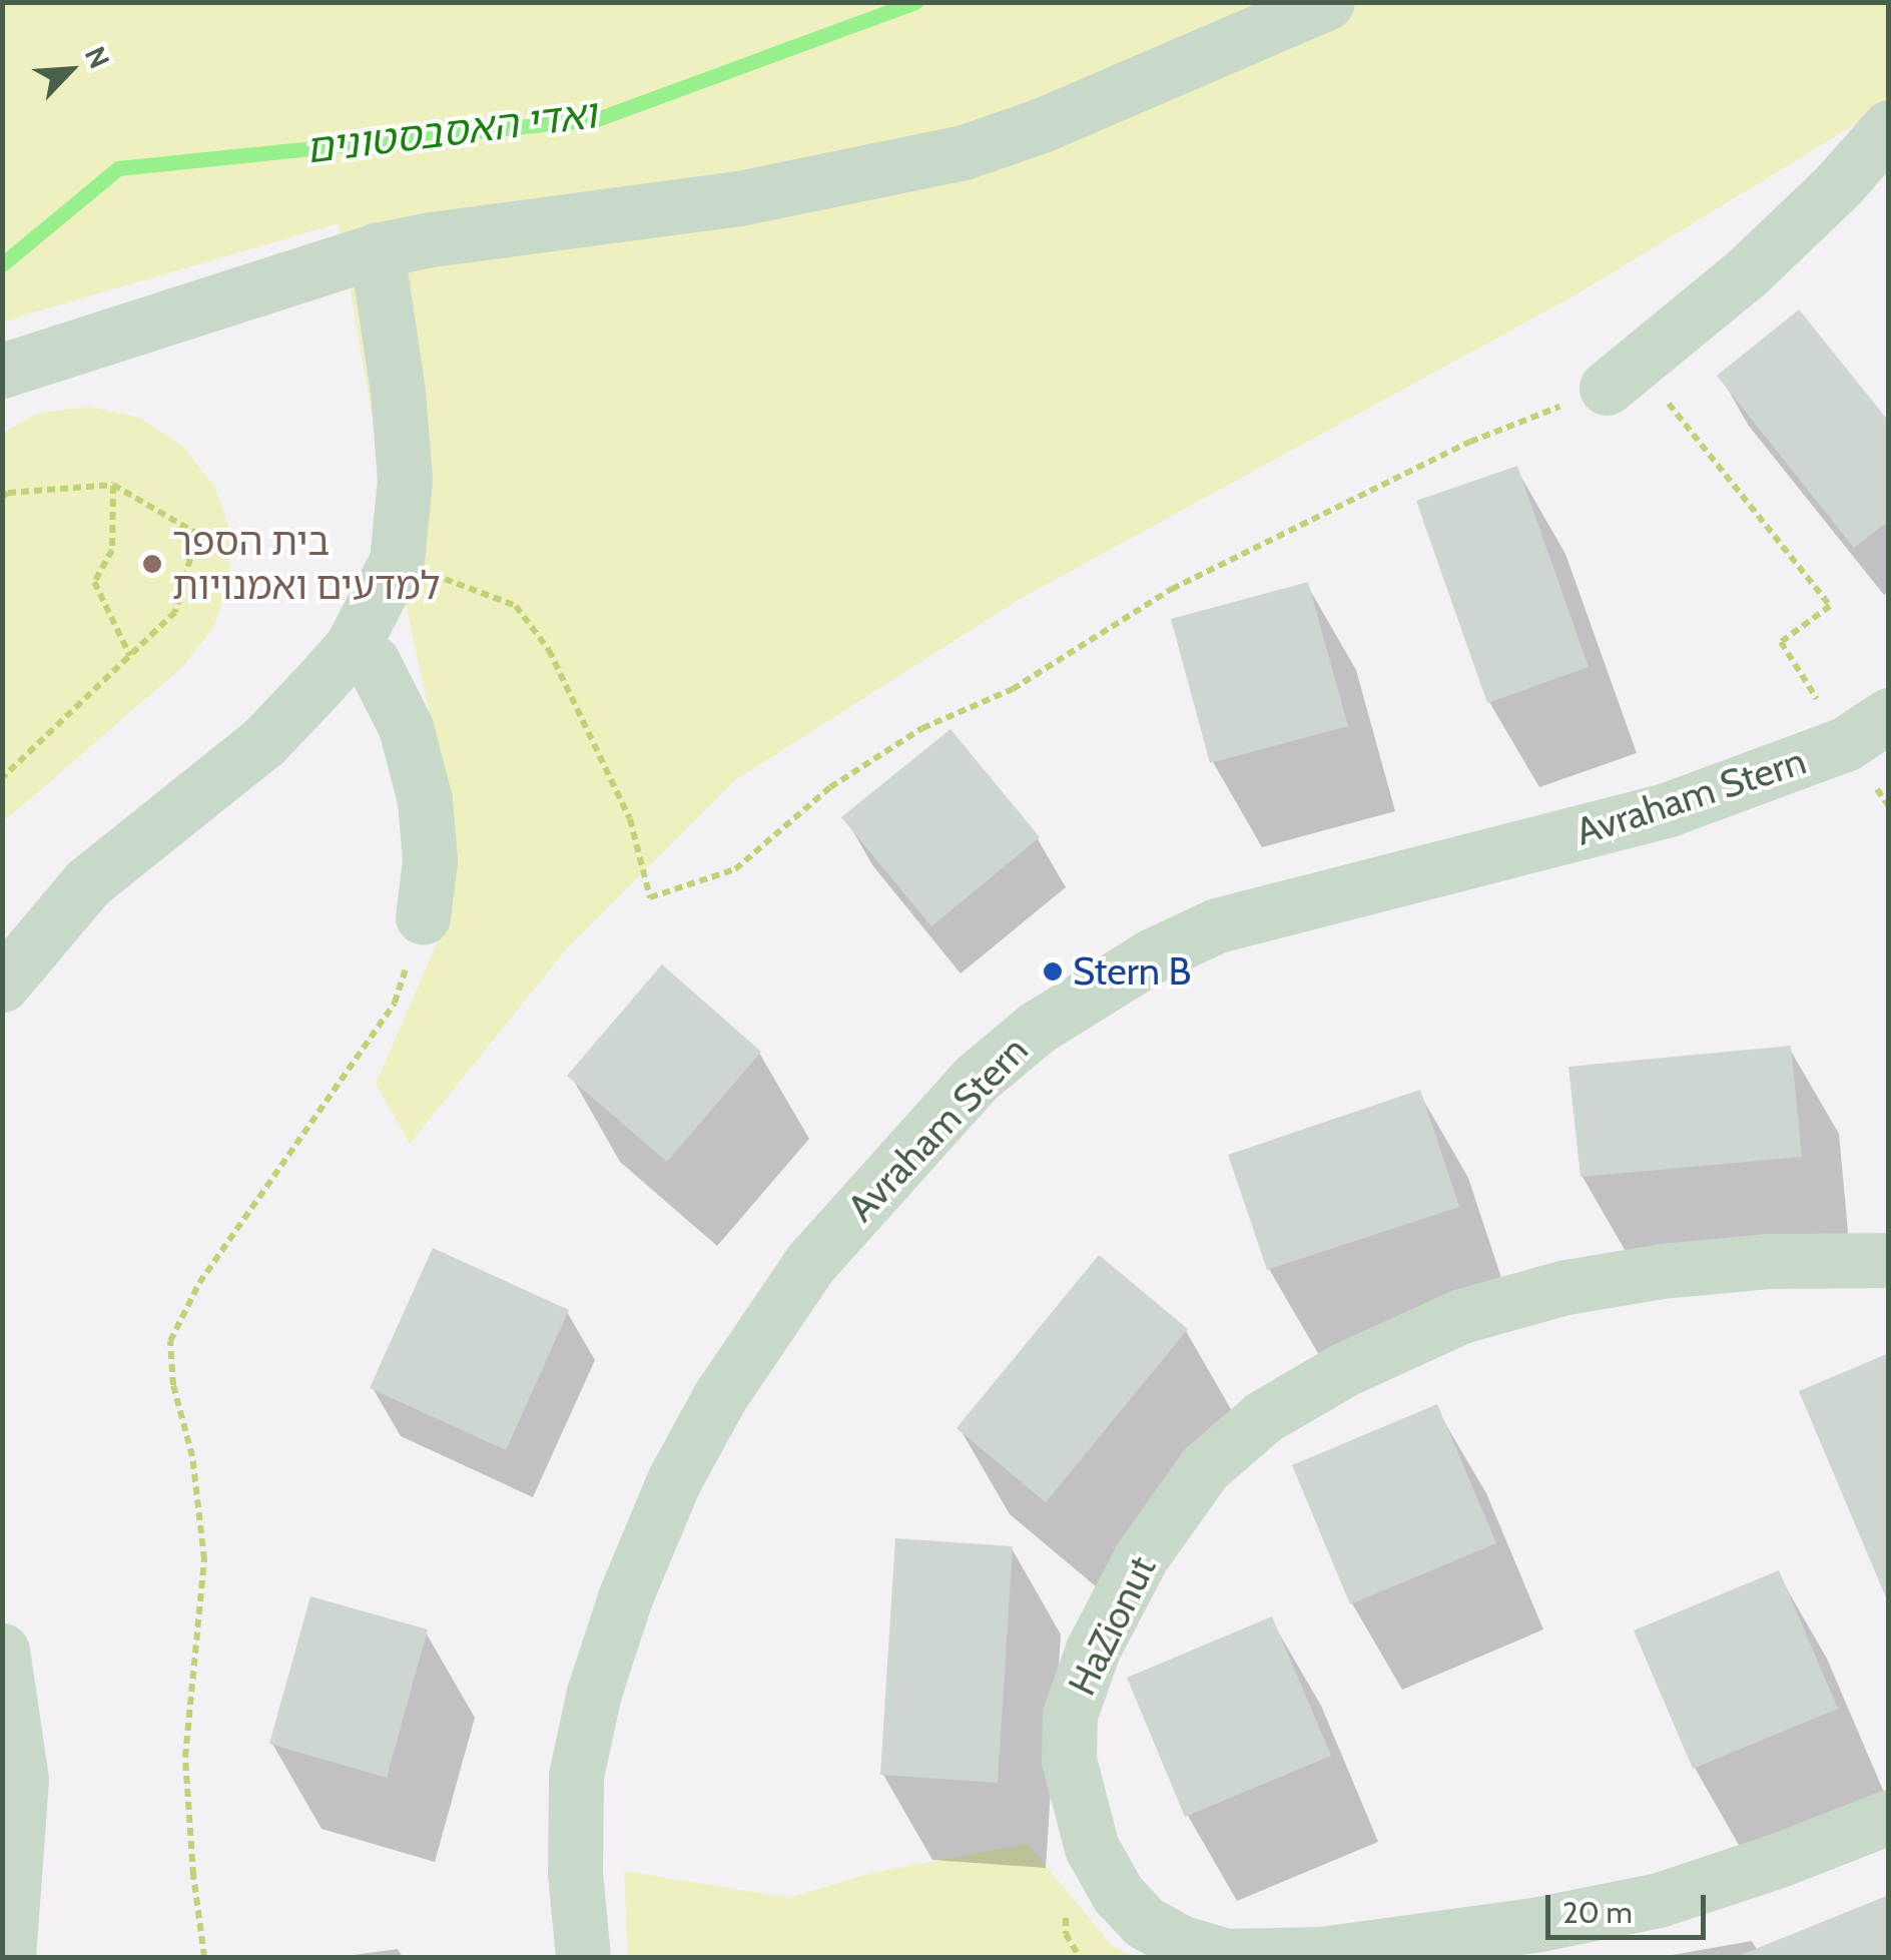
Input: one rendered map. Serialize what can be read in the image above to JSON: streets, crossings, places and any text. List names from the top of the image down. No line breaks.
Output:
{"streets":{"street":["Avraham Stern","HaZionut"]},"water":["ואדי האסבסטונים"],"places":["בית הספר למדעים ואמנויות","Stern B"],"scale_bar":"20 m","north":"top right"}
